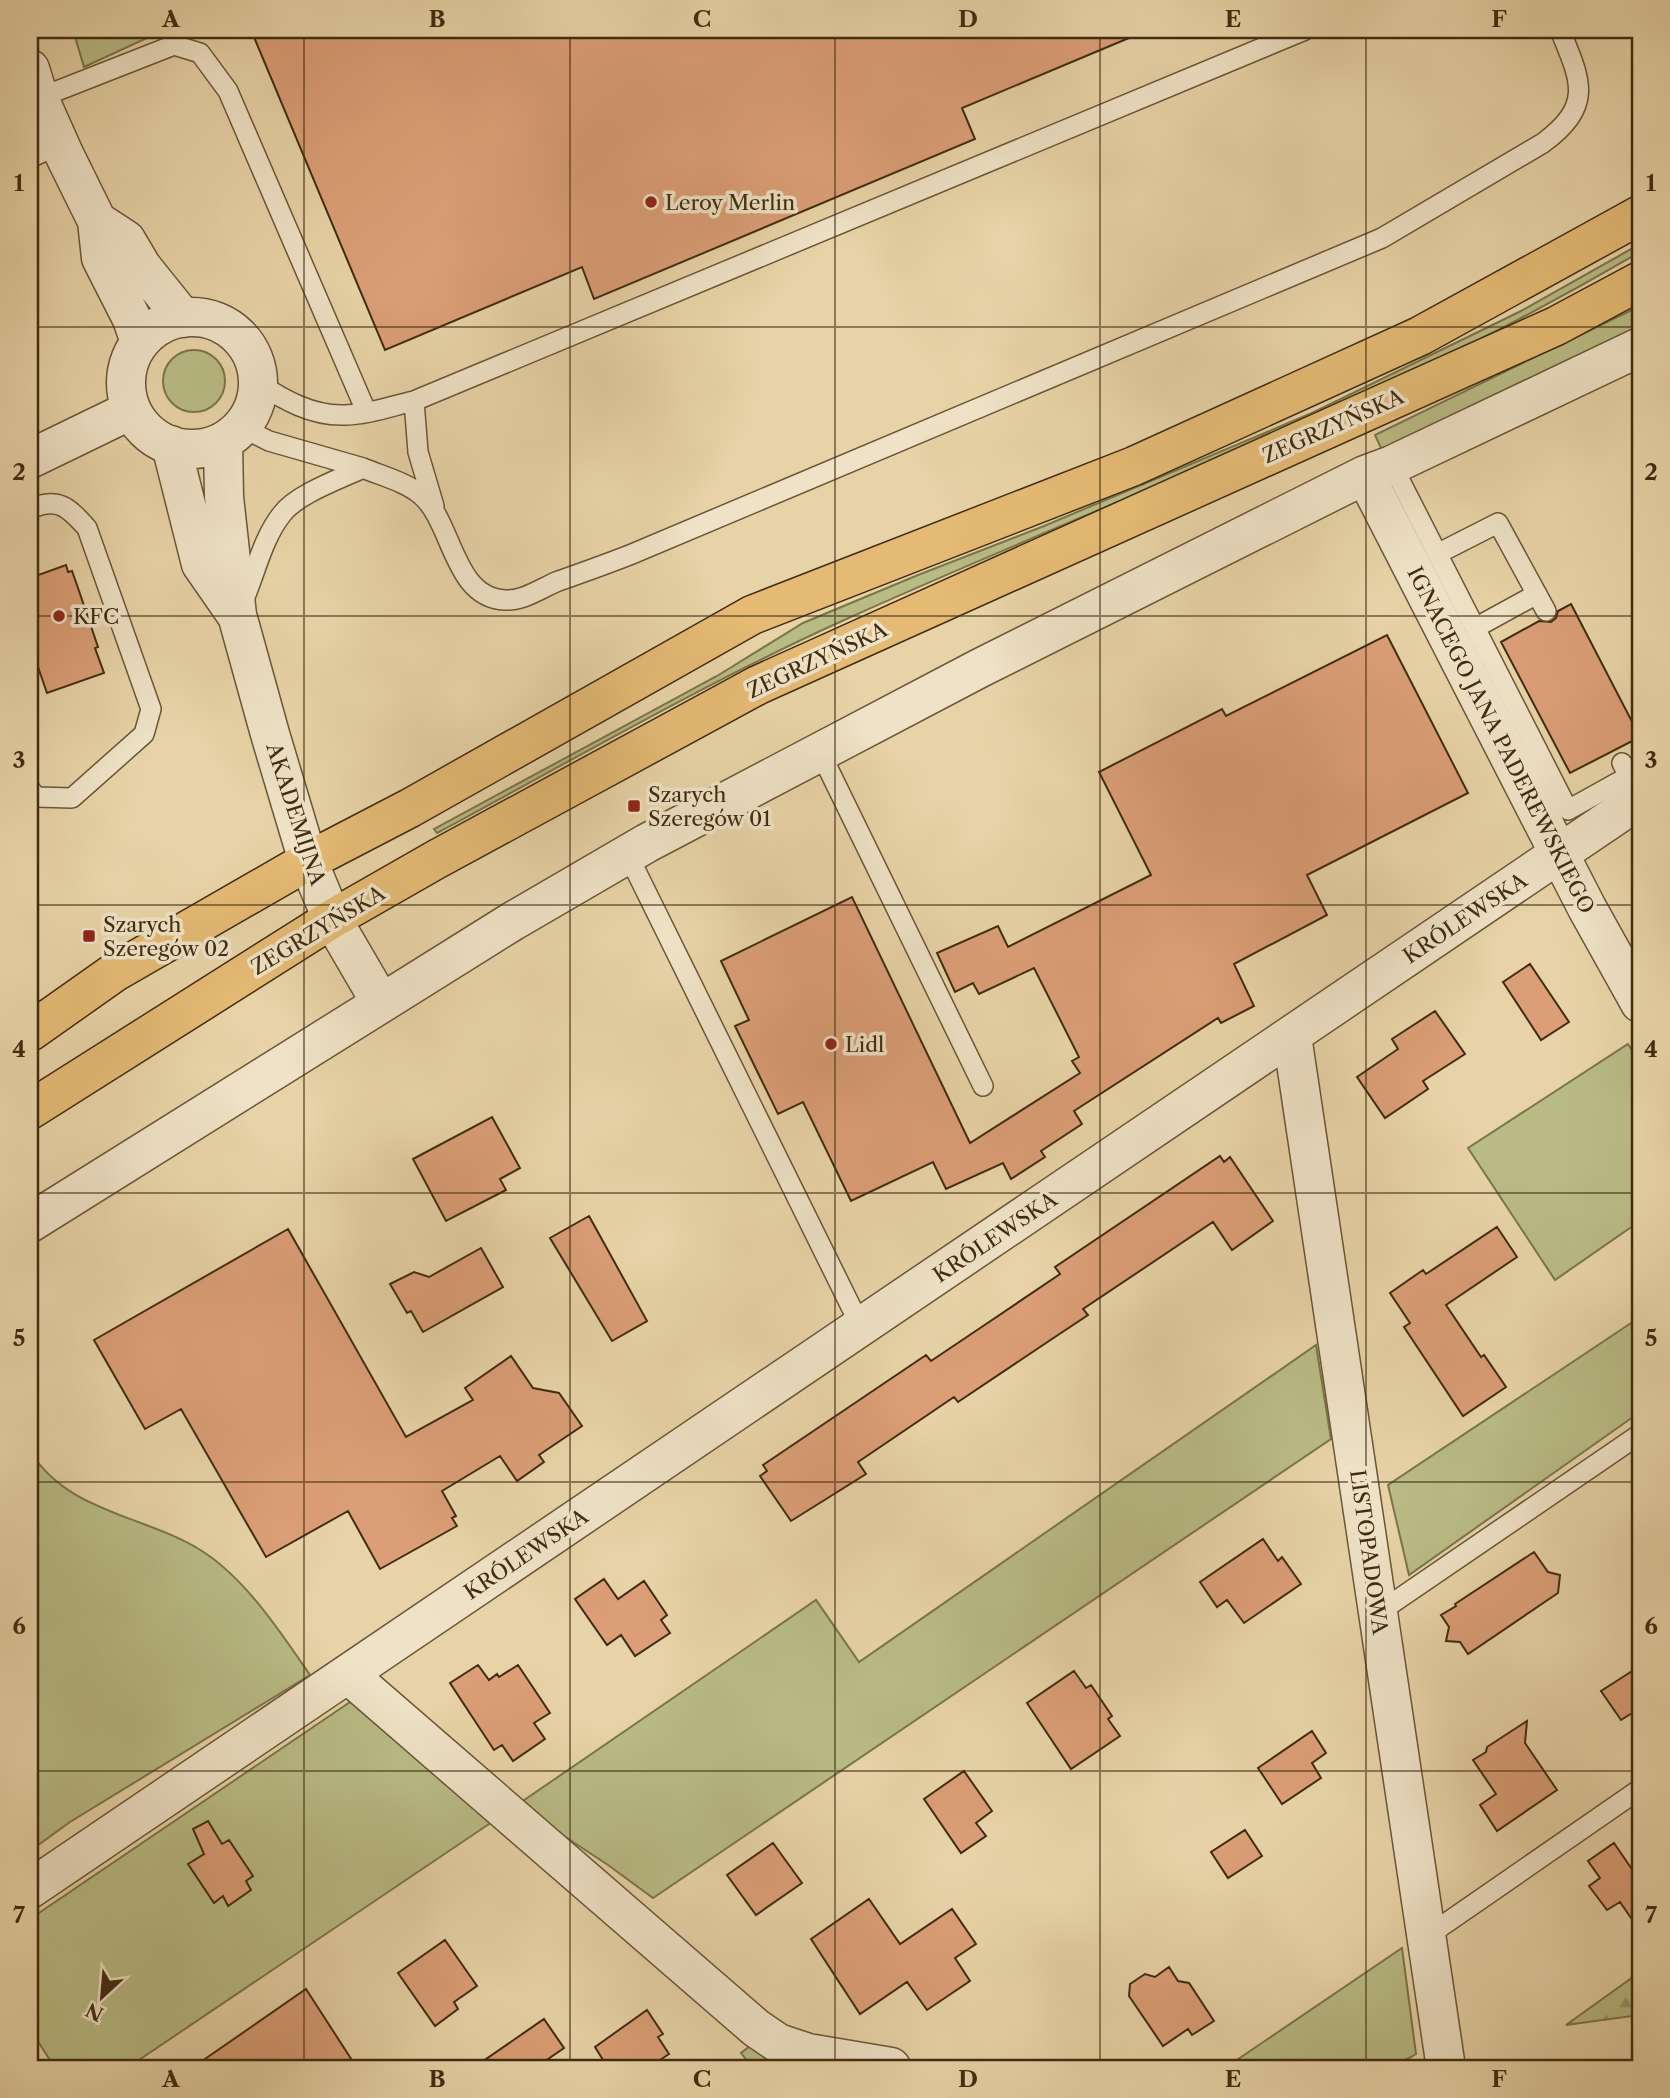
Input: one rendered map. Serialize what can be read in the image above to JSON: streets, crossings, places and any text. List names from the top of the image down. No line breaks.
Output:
{"streets":{"main road":["ZEGRZYŃSKA"],"street":["IGNACEGO JANA PADEREWSKIEGO","AKADEMIJNA","KRÓLEWSKA","LISTOPADOWA"]},"crossings":[["ZEGRZYŃSKA","AKADEMIJNA"],["IGNACEGO JANA PADEREWSKIEGO","KRÓLEWSKA"],["KRÓLEWSKA","LISTOPADOWA"]],"places":{"other":["Leroy Merlin","KFC","Lidl"],"transit":["Szarych Szeregów 01","Szarych Szeregów 02"]},"north":"bottom left","grid":{"columns":["A","B","C","D","E","F"],"rows":["1","2","3","4","5","6","7"]}}
